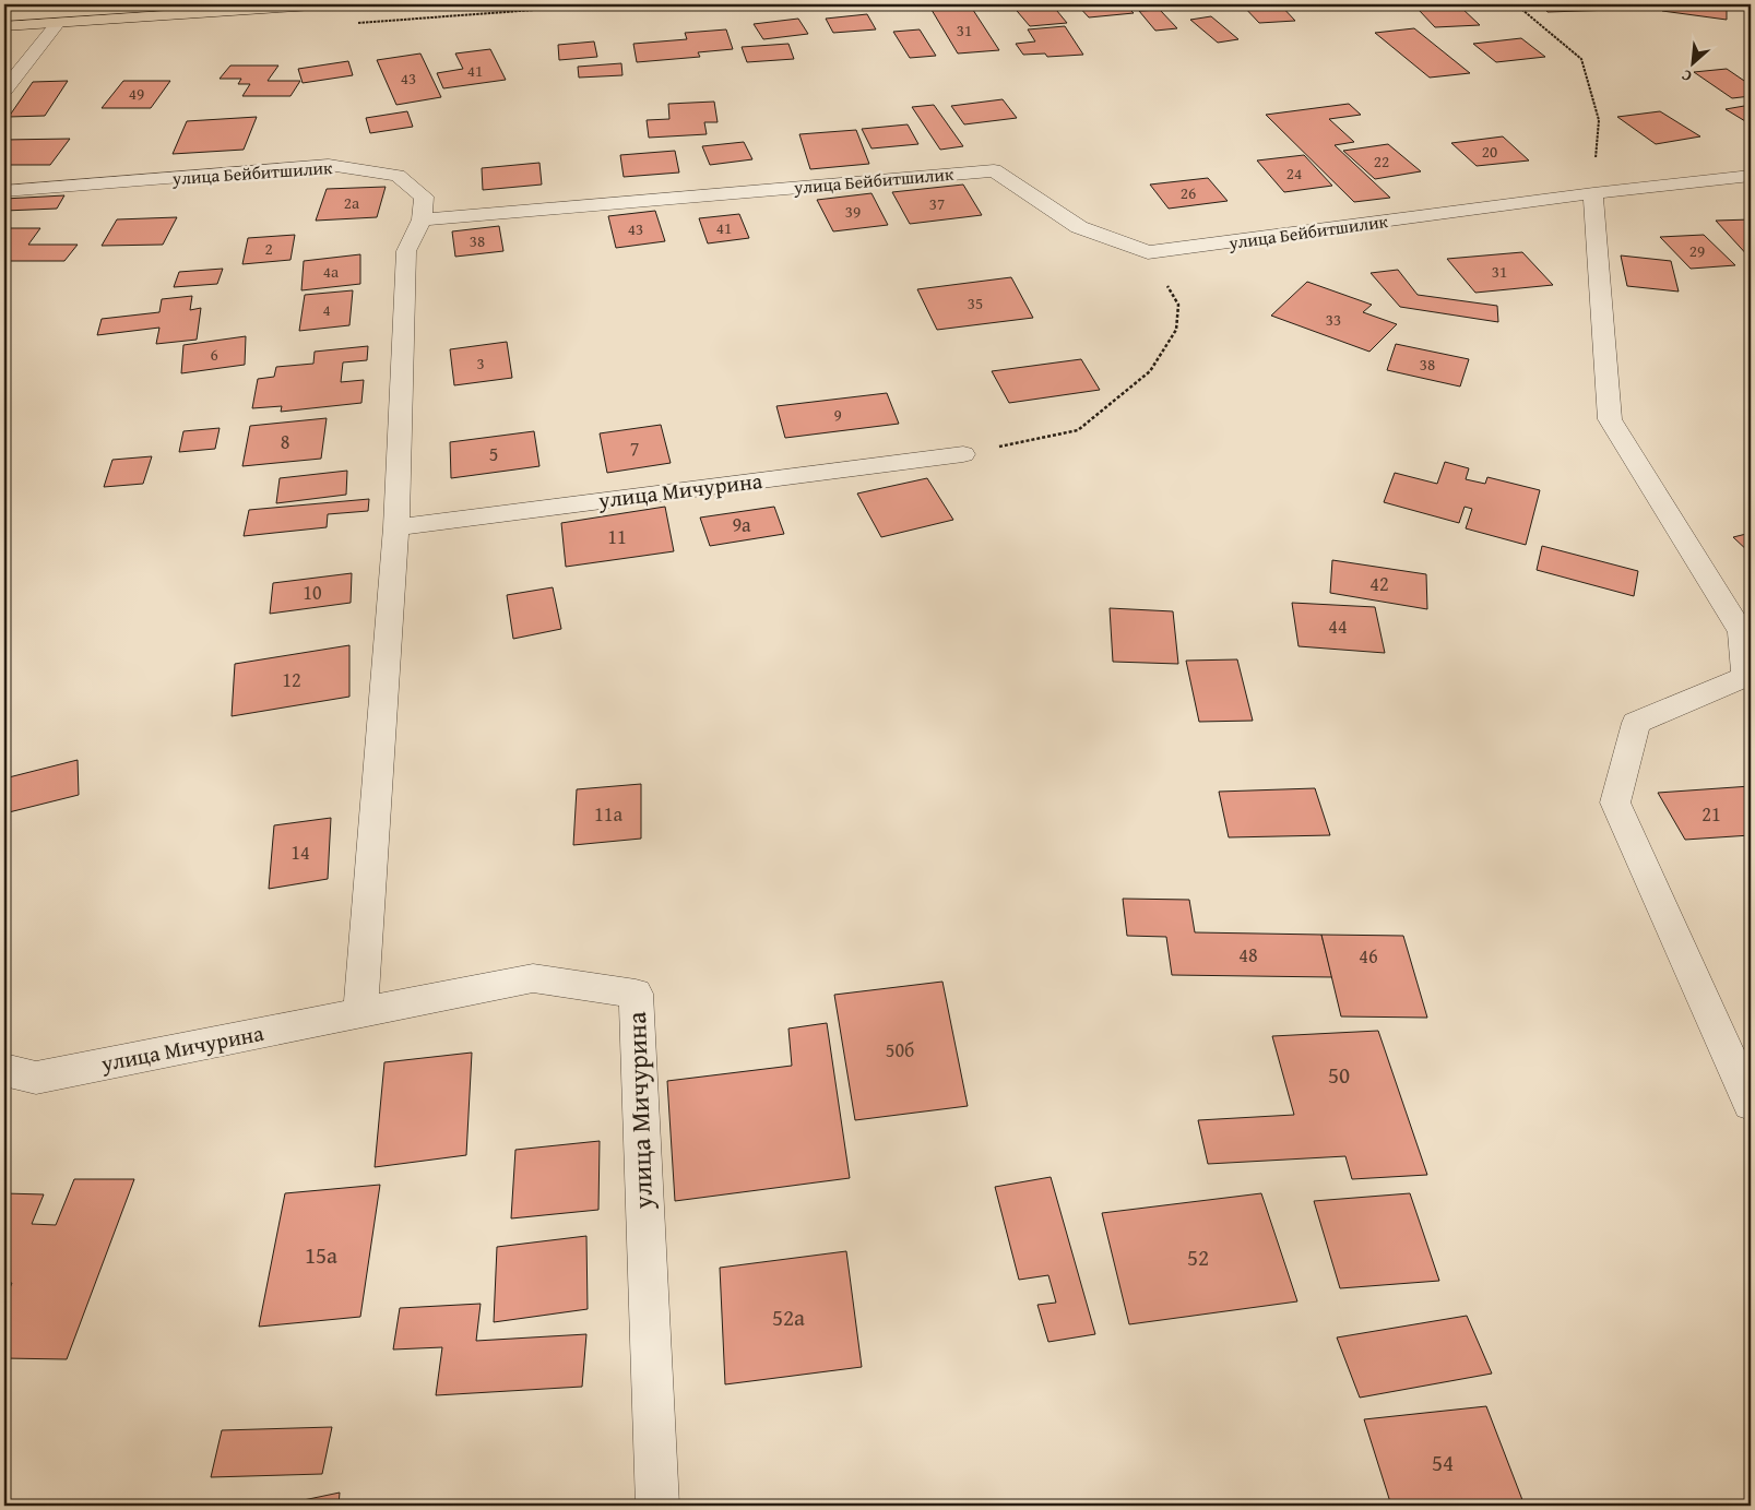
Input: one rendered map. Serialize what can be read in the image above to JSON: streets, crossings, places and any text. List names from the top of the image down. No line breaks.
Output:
{"streets":{"street":["улица Бейбитшилик","улица Мичурина"]},"house_numbers":["31","41","43","49","20","22","24","26","2а","37","39","41","43","38","2","29","4а","31","35","4","33","6","3","38","9","8","7","5","9а","11","42","10","44","12","11а","21","14","48","46","50б","50","15а","52","52а","54"],"north":"bottom left"}
